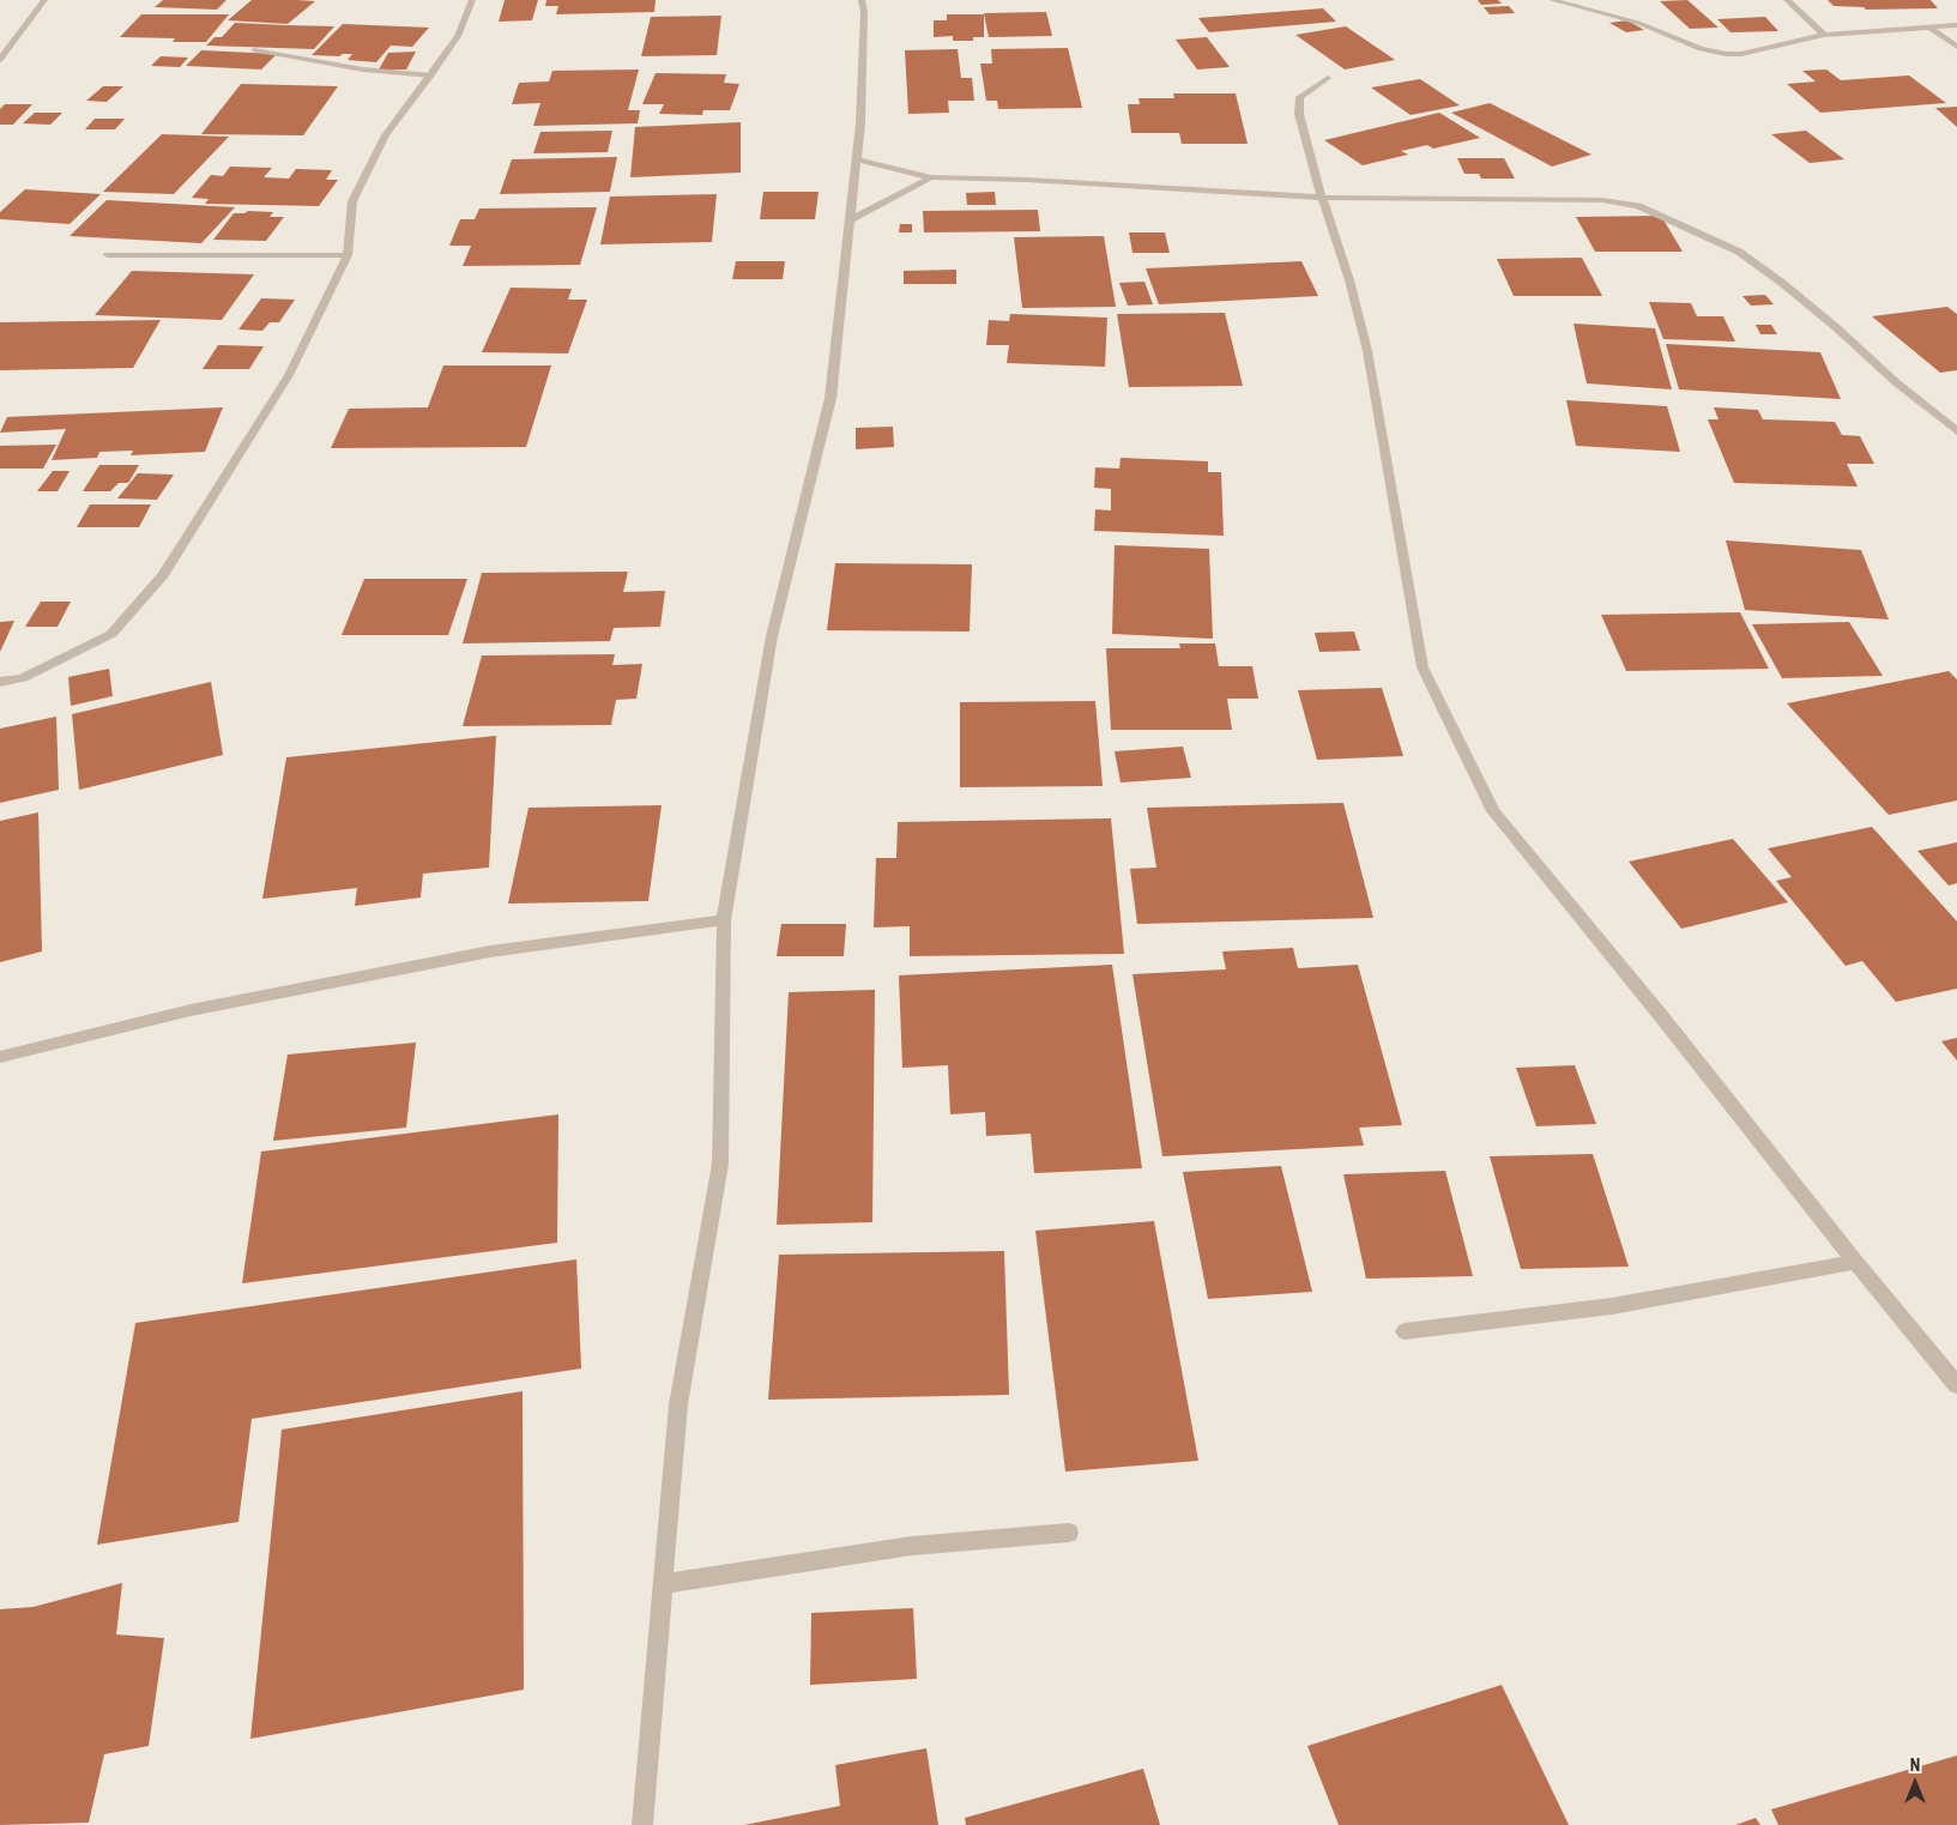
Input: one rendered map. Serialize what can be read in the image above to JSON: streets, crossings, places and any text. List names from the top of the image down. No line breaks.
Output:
{"north":"top"}
